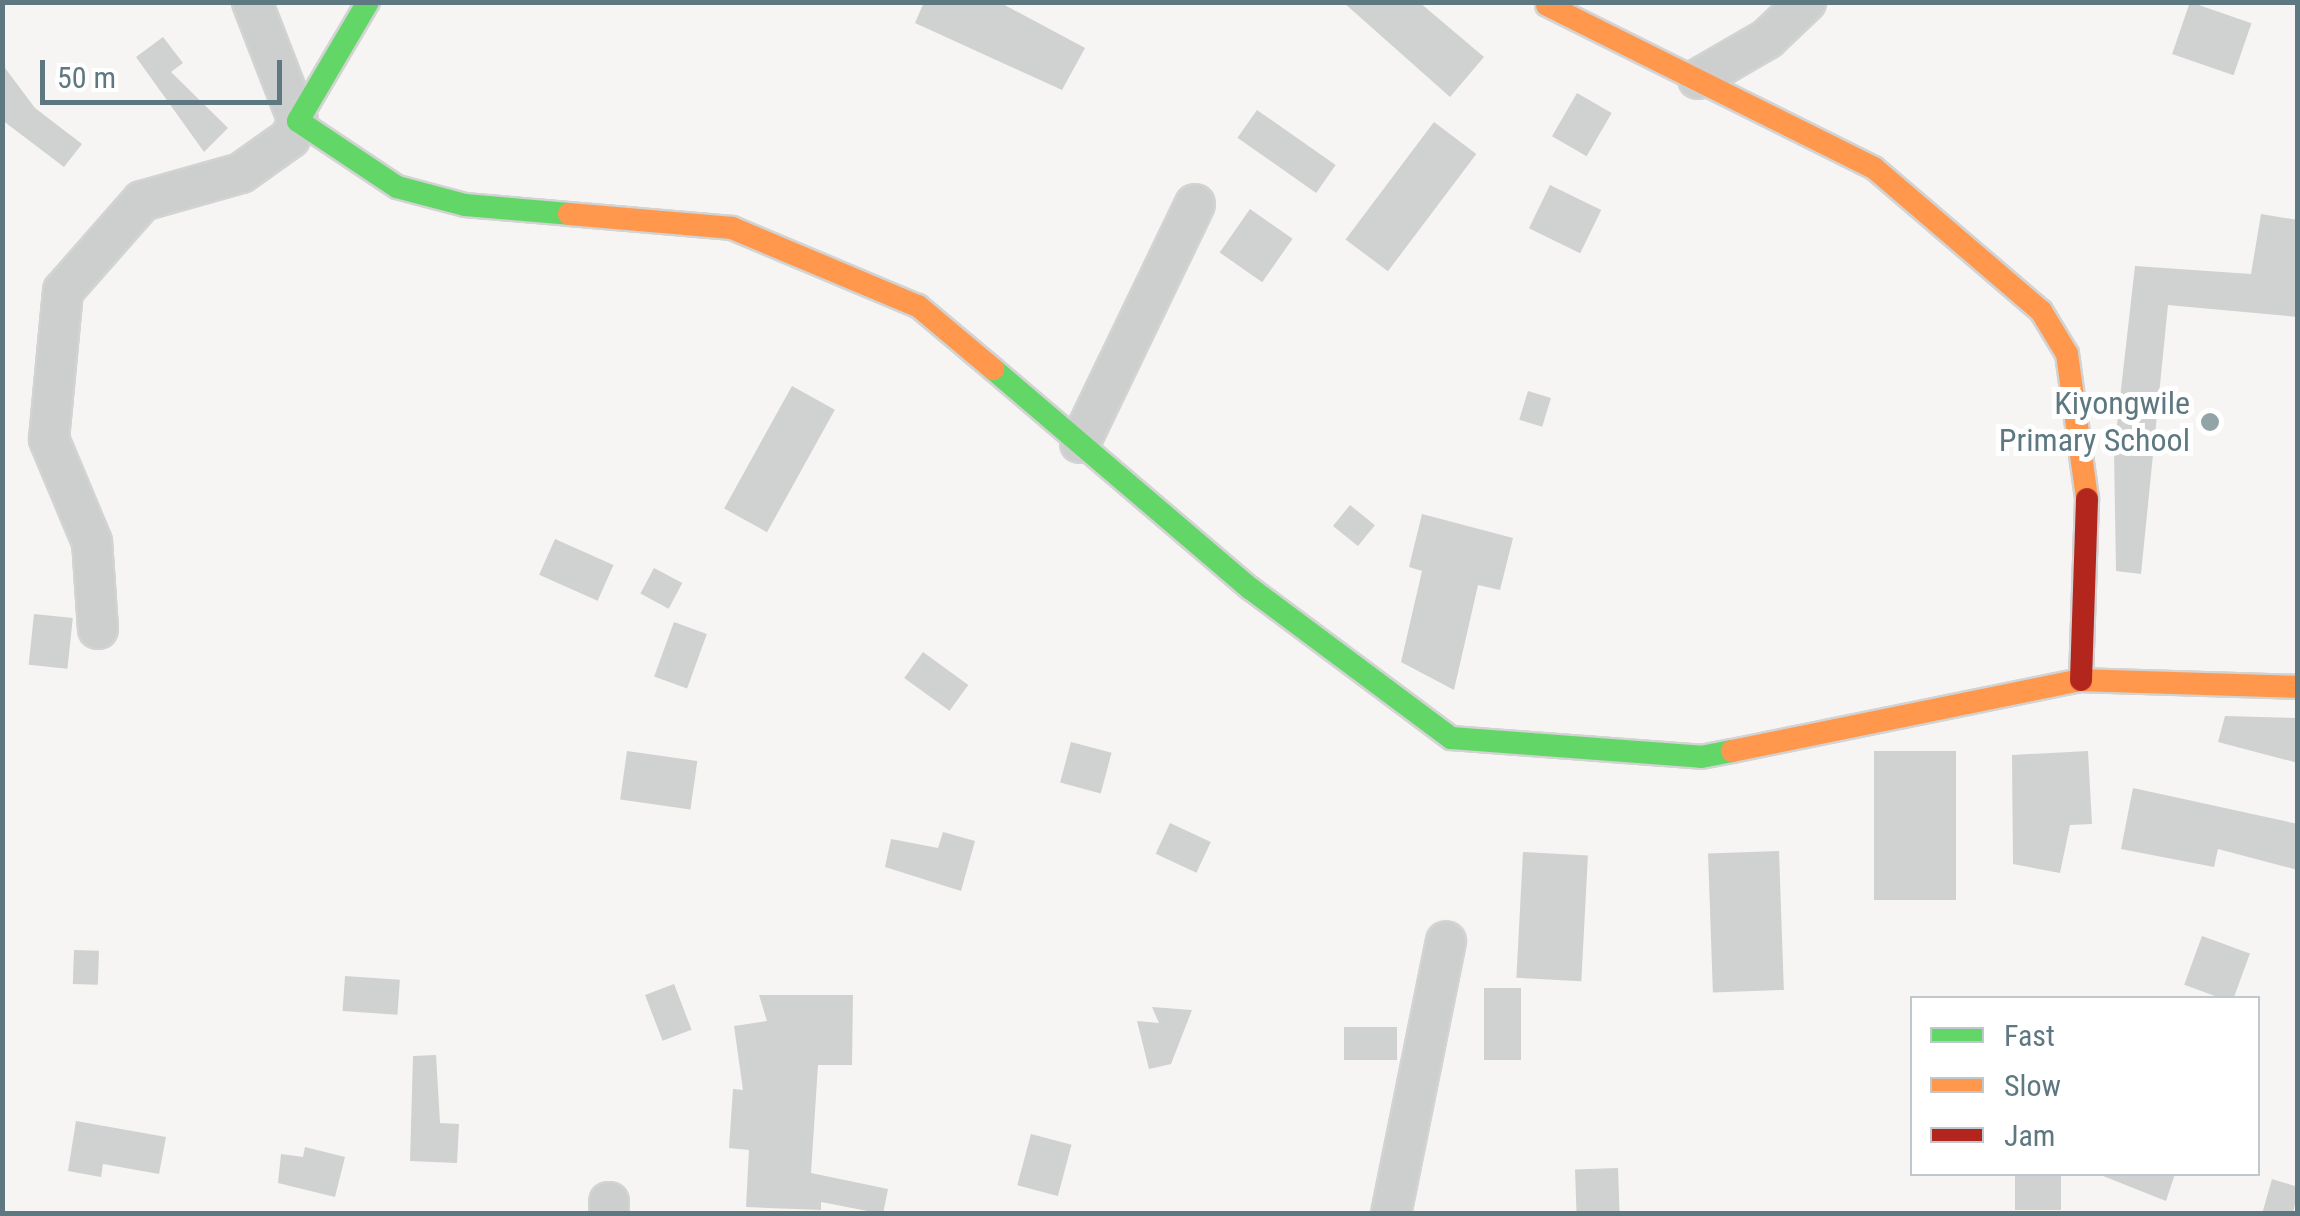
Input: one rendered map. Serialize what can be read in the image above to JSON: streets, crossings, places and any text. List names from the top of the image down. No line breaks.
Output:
{"places":["Kiyongwile Primary School"],"legend":["Fast","Slow","Jam"],"scale_bar":"50 m"}
